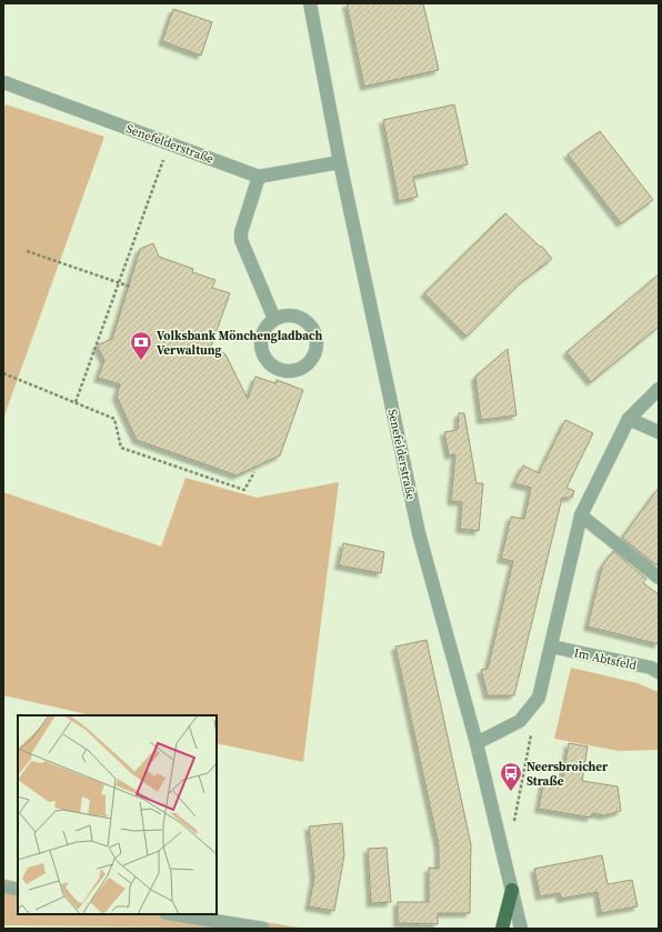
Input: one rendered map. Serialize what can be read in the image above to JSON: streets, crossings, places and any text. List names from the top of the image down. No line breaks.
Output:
{"streets":{"street":["Senefelderstraße","Im Abtsfeld"]},"places":{"bank":["Volksbank Mönchengladbach Verwaltung"],"bus stop":["Neersbroicher Straße"]}}
